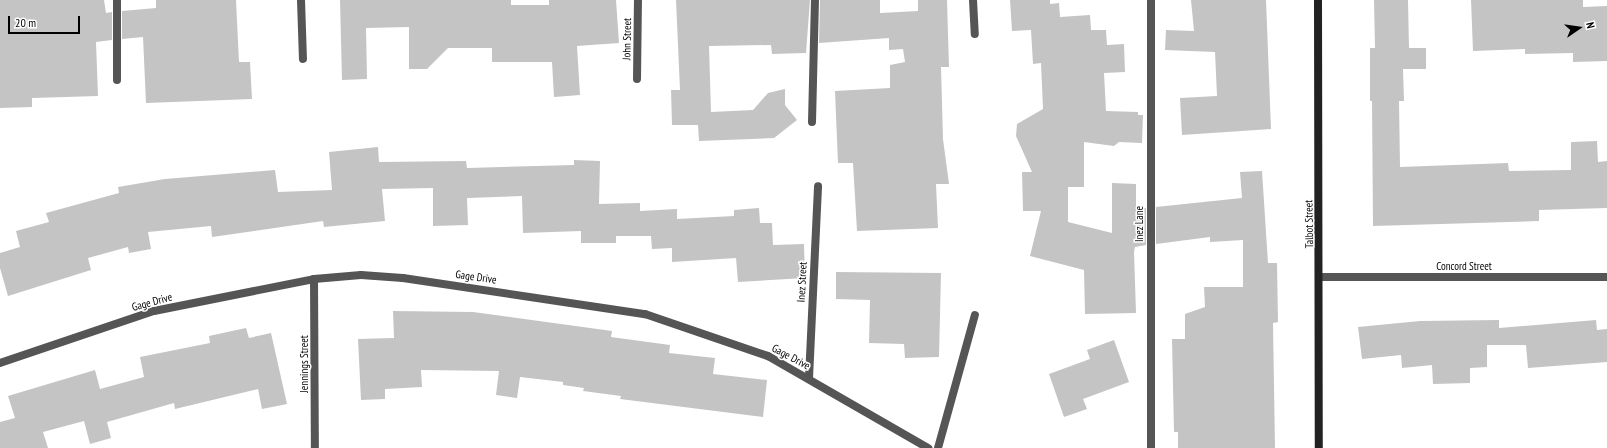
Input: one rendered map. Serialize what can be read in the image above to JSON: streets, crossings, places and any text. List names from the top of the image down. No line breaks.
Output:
{"streets":{"main road":["Talbot Street"],"street":["John Street","Inez Lane","Concord Street","Gage Drive","Inez Street","Jennings Street"]},"crossings":[["Talbot Street","Concord Street"],["Gage Drive","Inez Street"],["Gage Drive","Jennings Street"]],"scale_bar":"20 m","north":"right"}
